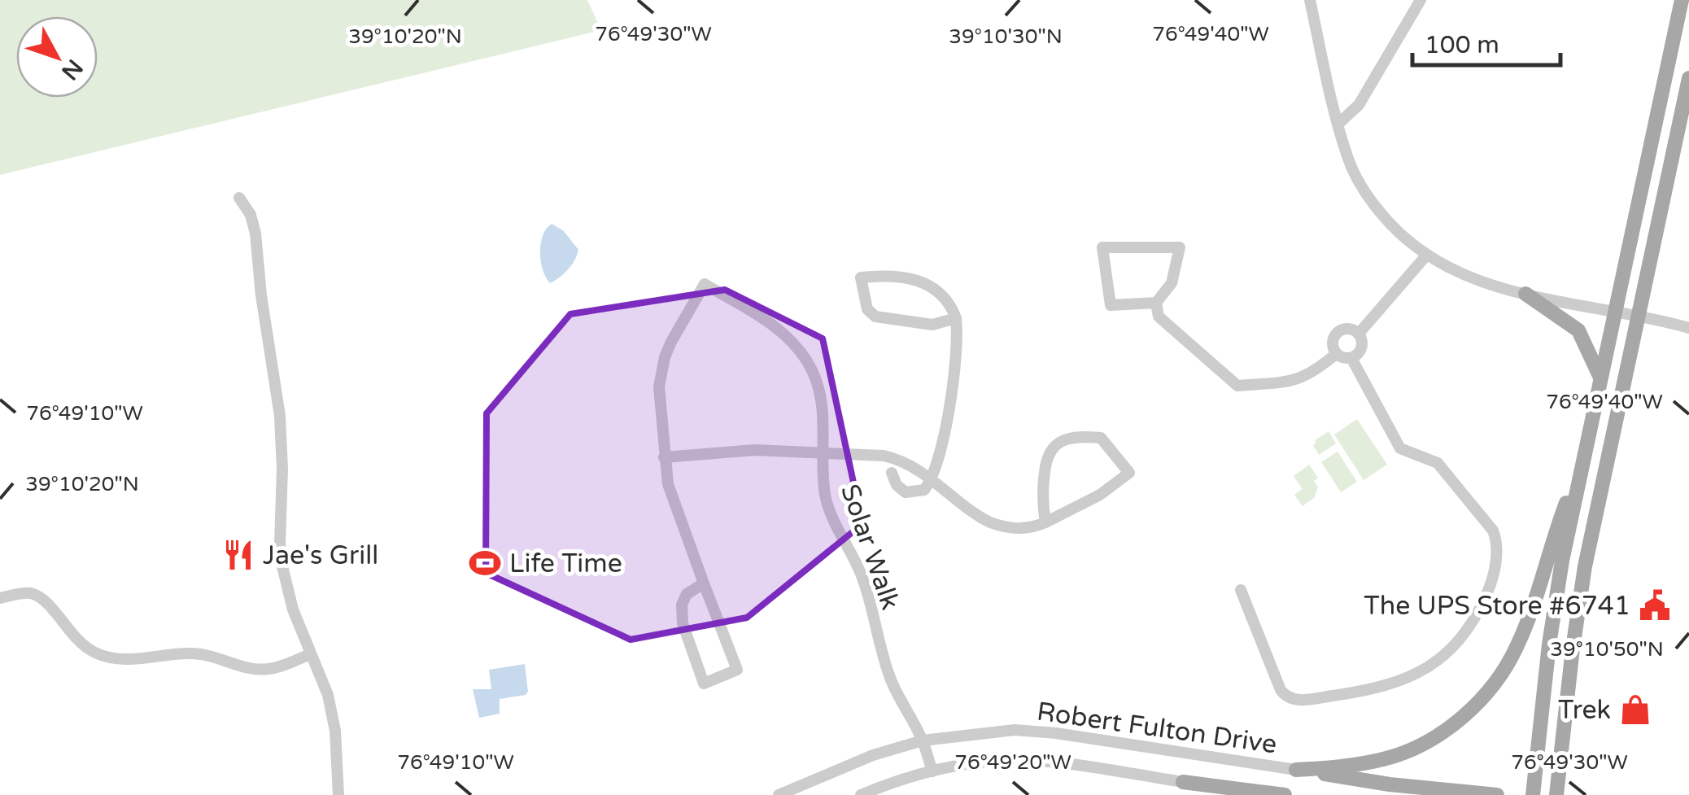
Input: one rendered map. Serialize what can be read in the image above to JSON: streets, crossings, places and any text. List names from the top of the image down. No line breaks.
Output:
{"streets":{"street":["Solar Walk","Robert Fulton Drive"]},"crossings":[["Solar Walk","Robert Fulton Drive"]],"places":{"restaurant":["Jae's Grill"],"sports":["Life Time"],"public building":["The UPS Store #6741"],"shop":["Trek"]},"scale_bar":"100 m","north":"bottom right","coordinates":["76°49'30\"W","76°49'40\"W","39°10'20\"N","39°10'30\"N","76°49'10\"W","39°10'50\"N","76°49'20\"W"]}
